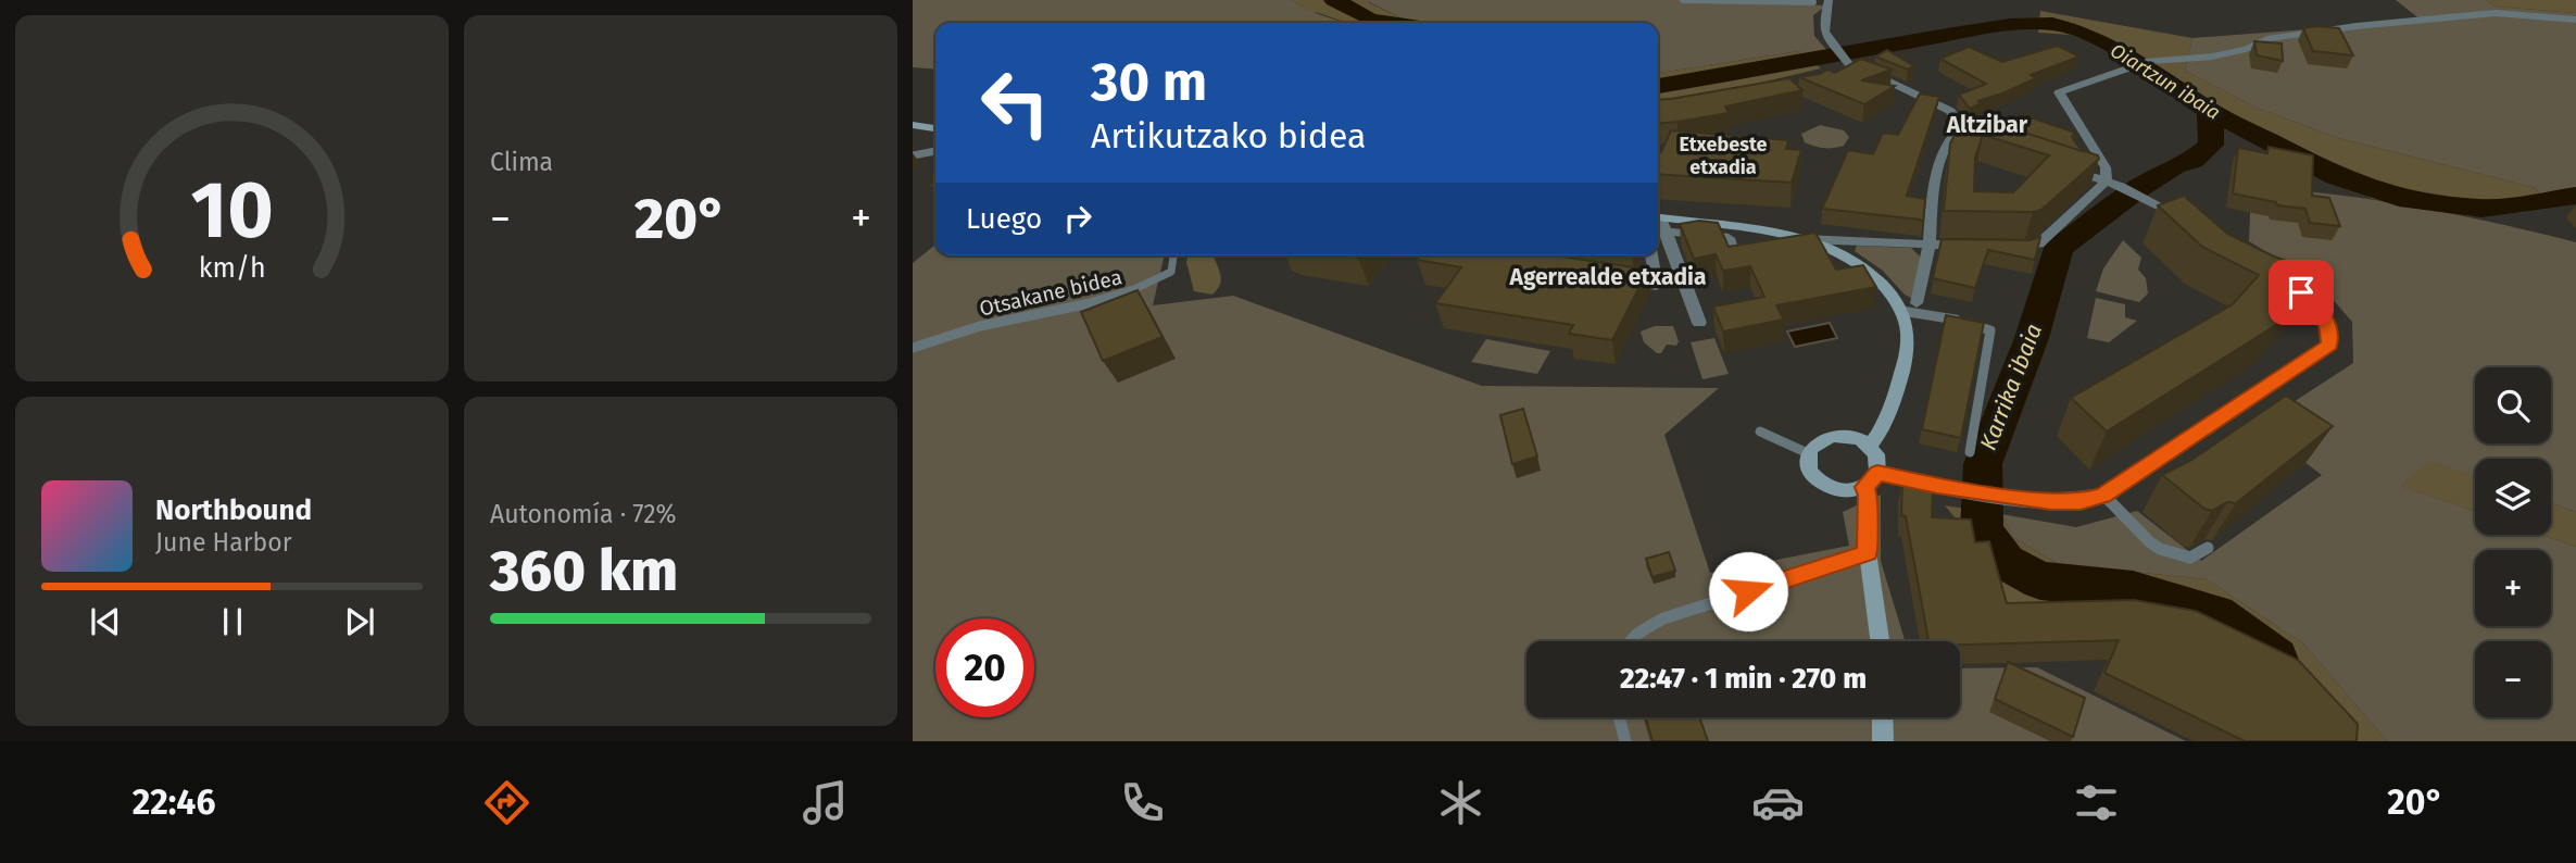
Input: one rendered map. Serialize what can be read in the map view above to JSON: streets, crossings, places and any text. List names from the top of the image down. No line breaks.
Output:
{"streets":{"lane":["Otsakane bidea"]},"districts":["Altzibar","Etxebeste etxadia","Agerrealde etxadia"],"water":["Oiartzun ibaia","Karrika ibaia"],"page":{"tile":["Clima",["Autonomía · 72%","360 km"]],"turn":["30 m","Artikutzako bidea"],"then":"Luego","heat":["−","20°","+"],"map_buttons":["+","−"],"song":["Northbound","June Harbor"],"limit":"20","trip":"22:47 · 1 min · 270 m","tabs":["22:46","20°"],"gauge":["10","km/h"]}}
